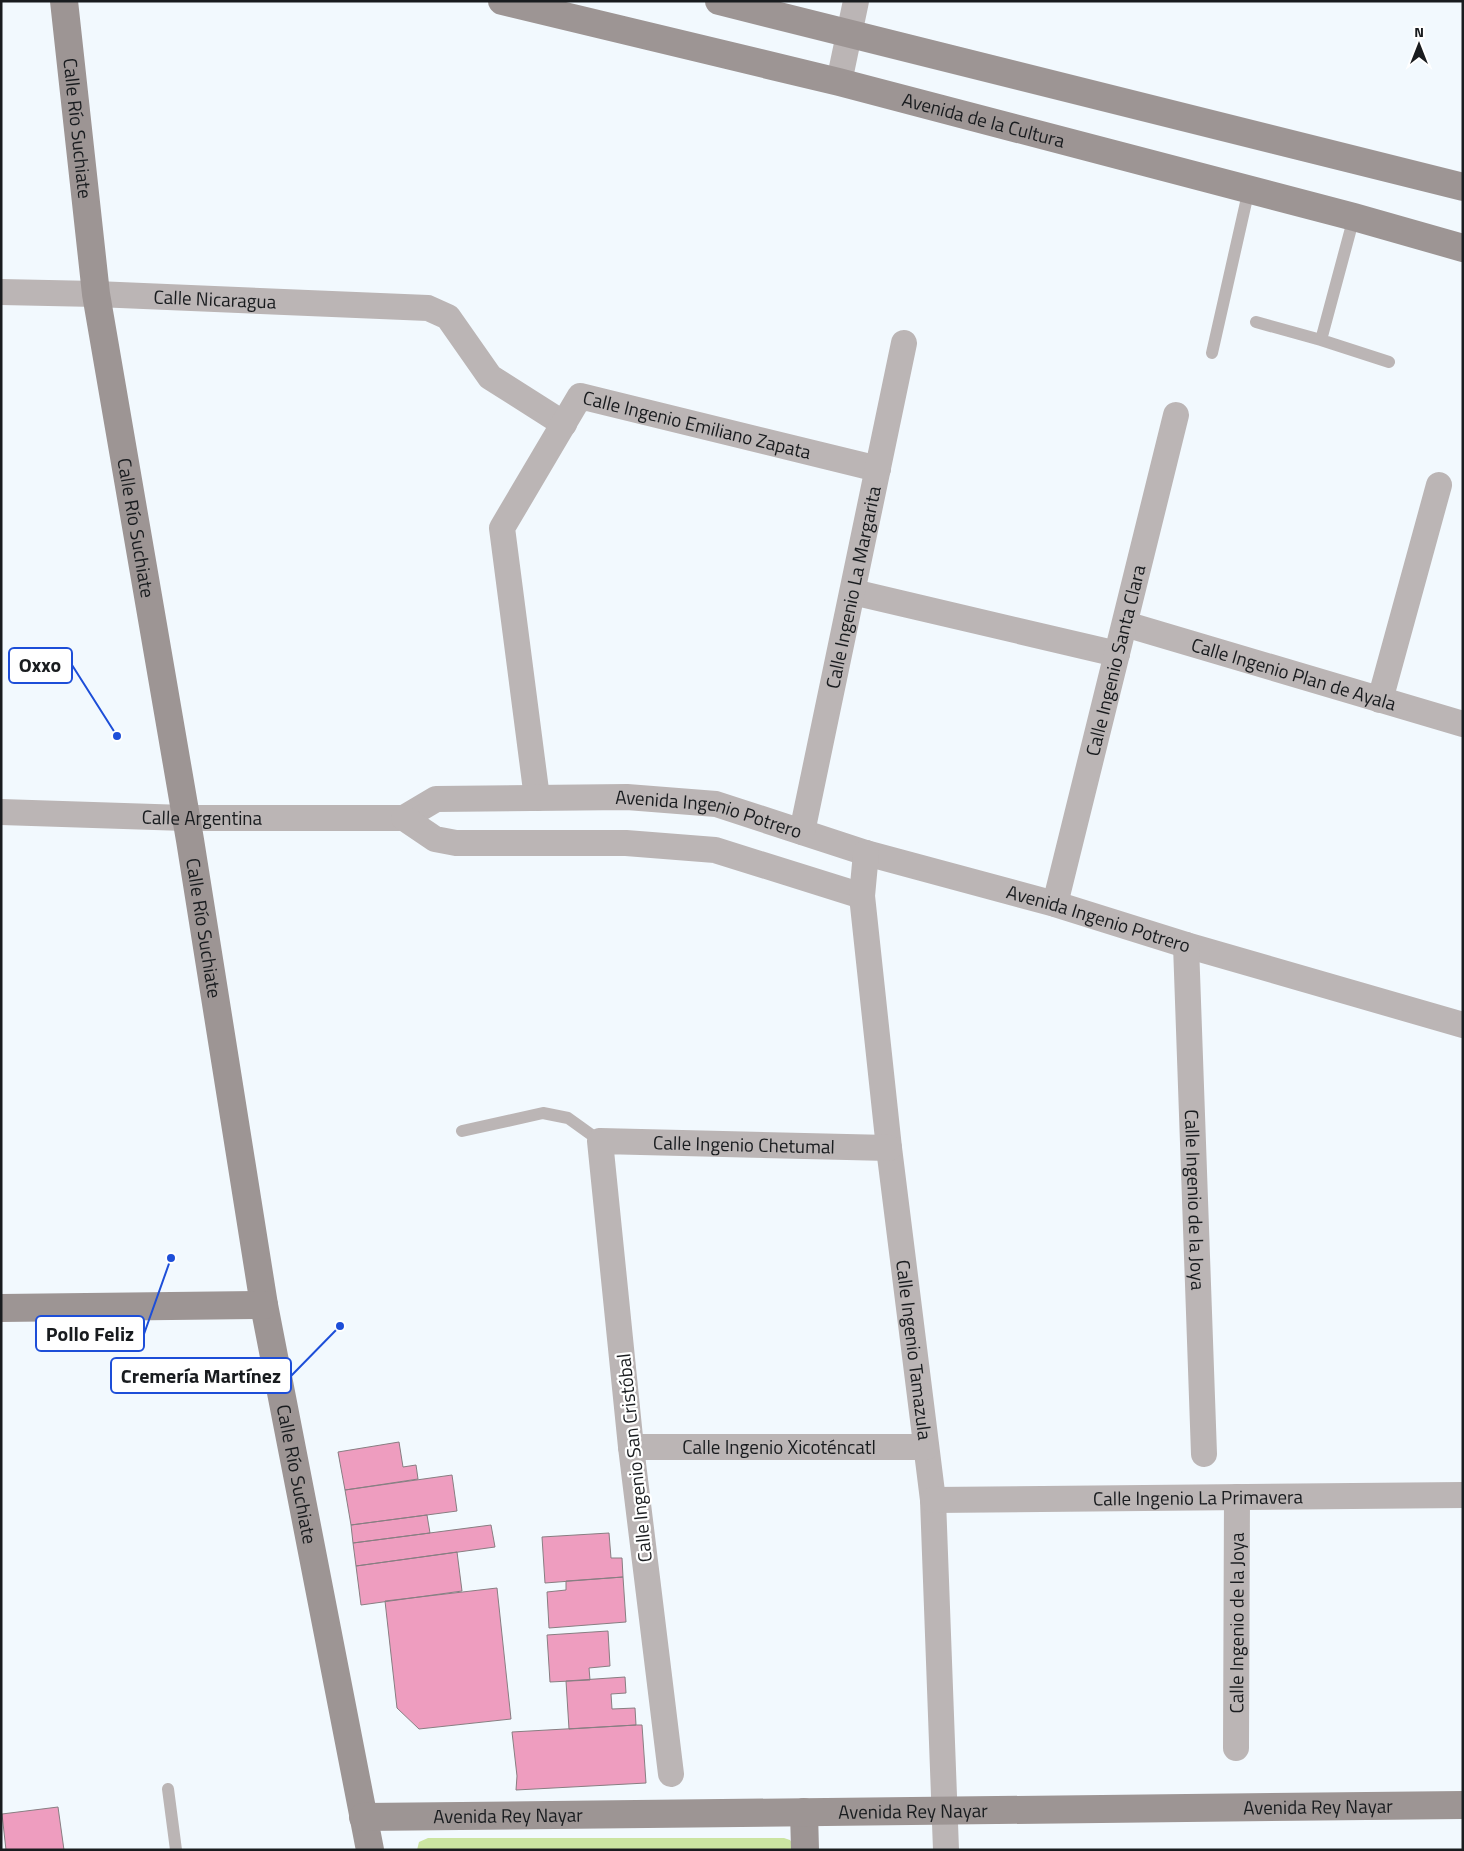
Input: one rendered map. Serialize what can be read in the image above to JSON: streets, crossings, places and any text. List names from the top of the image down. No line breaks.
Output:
{"streets":{"main road":["Avenida de la Cultura","Calle Río Suchiate","Avenida Rey Nayar"],"street":["Calle Nicaragua","Calle Ingenio Emiliano Zapata","Calle Ingenio La Margarita","Calle Ingenio Santa Clara","Calle Ingenio Plan de Ayala","Avenida Ingenio Potrero","Calle Argentina","Calle Ingenio Chetumal","Calle Ingenio de la Joya","Calle Ingenio Tamazula","Calle Ingenio Xicoténcatl","Calle Ingenio San Cristóbal","Calle Ingenio La Primavera"]},"crossings":[["Calle Río Suchiate","Calle Nicaragua"],["Calle Río Suchiate","Calle Argentina"],["Calle Río Suchiate","Avenida Rey Nayar"],["Calle Nicaragua","Calle Ingenio Emiliano Zapata"],["Calle Ingenio Emiliano Zapata","Calle Ingenio La Margarita"],["Calle Ingenio Emiliano Zapata","Avenida Ingenio Potrero"],["Calle Ingenio La Margarita","Avenida Ingenio Potrero"],["Calle Ingenio Santa Clara","Calle Ingenio Plan de Ayala"],["Calle Ingenio Santa Clara","Avenida Ingenio Potrero"],["Avenida Ingenio Potrero","Calle Argentina"],["Avenida Ingenio Potrero","Calle Ingenio de la Joya"],["Avenida Ingenio Potrero","Calle Ingenio Tamazula"],["Calle Ingenio Chetumal","Calle Ingenio Tamazula"],["Calle Ingenio Chetumal","Calle Ingenio San Cristóbal"],["Calle Ingenio de la Joya","Calle Ingenio La Primavera"],["Calle Ingenio Tamazula","Calle Ingenio Xicoténcatl"],["Calle Ingenio Tamazula","Calle Ingenio La Primavera"],["Calle Ingenio Tamazula","Avenida Rey Nayar"],["Calle Ingenio Xicoténcatl","Calle Ingenio San Cristóbal"]],"places":["Oxxo","Pollo Feliz","Cremería Martínez"],"north":"top"}
